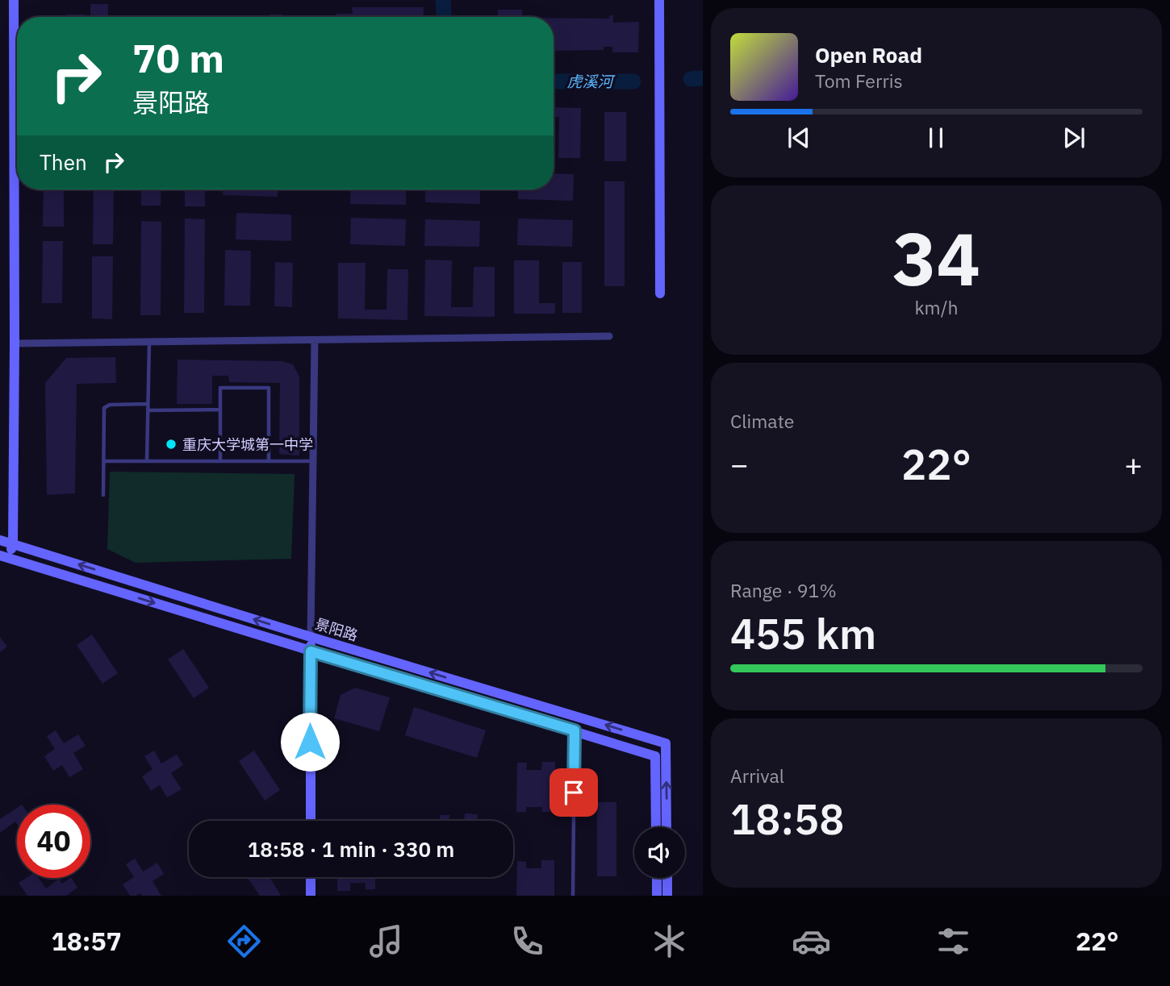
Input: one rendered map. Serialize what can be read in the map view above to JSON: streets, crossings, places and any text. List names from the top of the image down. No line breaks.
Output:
{"streets":{"main road":["景阳路"]},"water":["虎溪河"],"places":["重庆大学城第一中学"],"page":{"turn":["70 m","景阳路"],"song":["Open Road","Tom Ferris"],"then":"Then","tile":[["34","km/h"],"Climate",["Range · 91%","455 km"],["Arrival","18:58"]],"heat":["−","22°","+"],"limit":"40","trip":"18:58 · 1 min · 330 m","tabs":["18:57","22°"]}}
